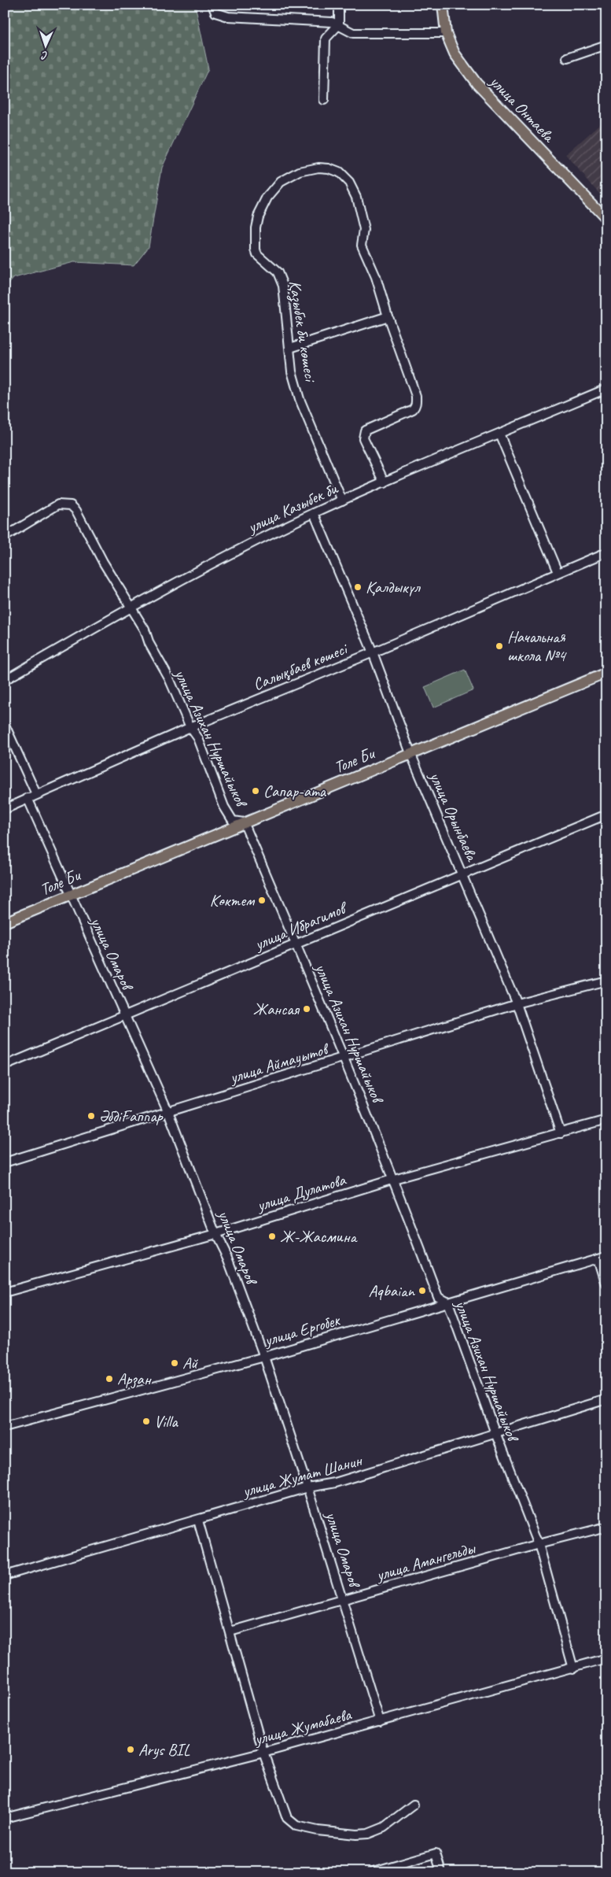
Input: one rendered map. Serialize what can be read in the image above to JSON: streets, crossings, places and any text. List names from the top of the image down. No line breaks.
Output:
{"streets":{"main road":["улица Онтаева","Толе Би"],"street":["Қазыбек би көшесі","улица Казыбек би","Салықбаев көшесі","улица Азихан Нуршайыков","улица Орынбаева","улица Ибрагимов","улица Омаров","улица Аймауытов","улица Дулатова","улица Ергобек","улица Жумат Шанин","улица Амангельды","улица Жумабаева"]},"crossings":[["Қазыбек би көшесі","улица Казыбек би"],["улица Казыбек би","улица Азихан Нуршайыков"],["улица Казыбек би","улица Орынбаева"],["Салықбаев көшесі","улица Азихан Нуршайыков"],["Салықбаев көшесі","улица Орынбаева"],["Салықбаев көшесі","улица Омаров"],["улица Азихан Нуршайыков","Толе Би"],["улица Азихан Нуршайыков","улица Ибрагимов"],["улица Азихан Нуршайыков","улица Аймауытов"],["улица Азихан Нуршайыков","улица Дулатова"],["улица Азихан Нуршайыков","улица Ергобек"],["улица Азихан Нуршайыков","улица Жумат Шанин"],["улица Азихан Нуршайыков","улица Амангельды"],["улица Азихан Нуршайыков","улица Жумабаева"],["Толе Би","улица Орынбаева"],["Толе Би","улица Омаров"],["улица Орынбаева","улица Ибрагимов"],["улица Орынбаева","улица Аймауытов"],["улица Орынбаева","улица Дулатова"],["улица Ибрагимов","улица Омаров"],["улица Омаров","улица Аймауытов"],["улица Омаров","улица Дулатова"],["улица Омаров","улица Ергобек"],["улица Омаров","улица Жумат Шанин"],["улица Омаров","улица Амангельды"],["улица Омаров","улица Жумабаева"]],"places":["Қалдыкүл","Начальная школа №4","Сапар-ата","Көктем","Жансая","ӘбдіҒаппар","Ж-Жасмина","Aqbaian","Ай","Арзан","Villa","Arys BIL"],"north":"bottom"}
